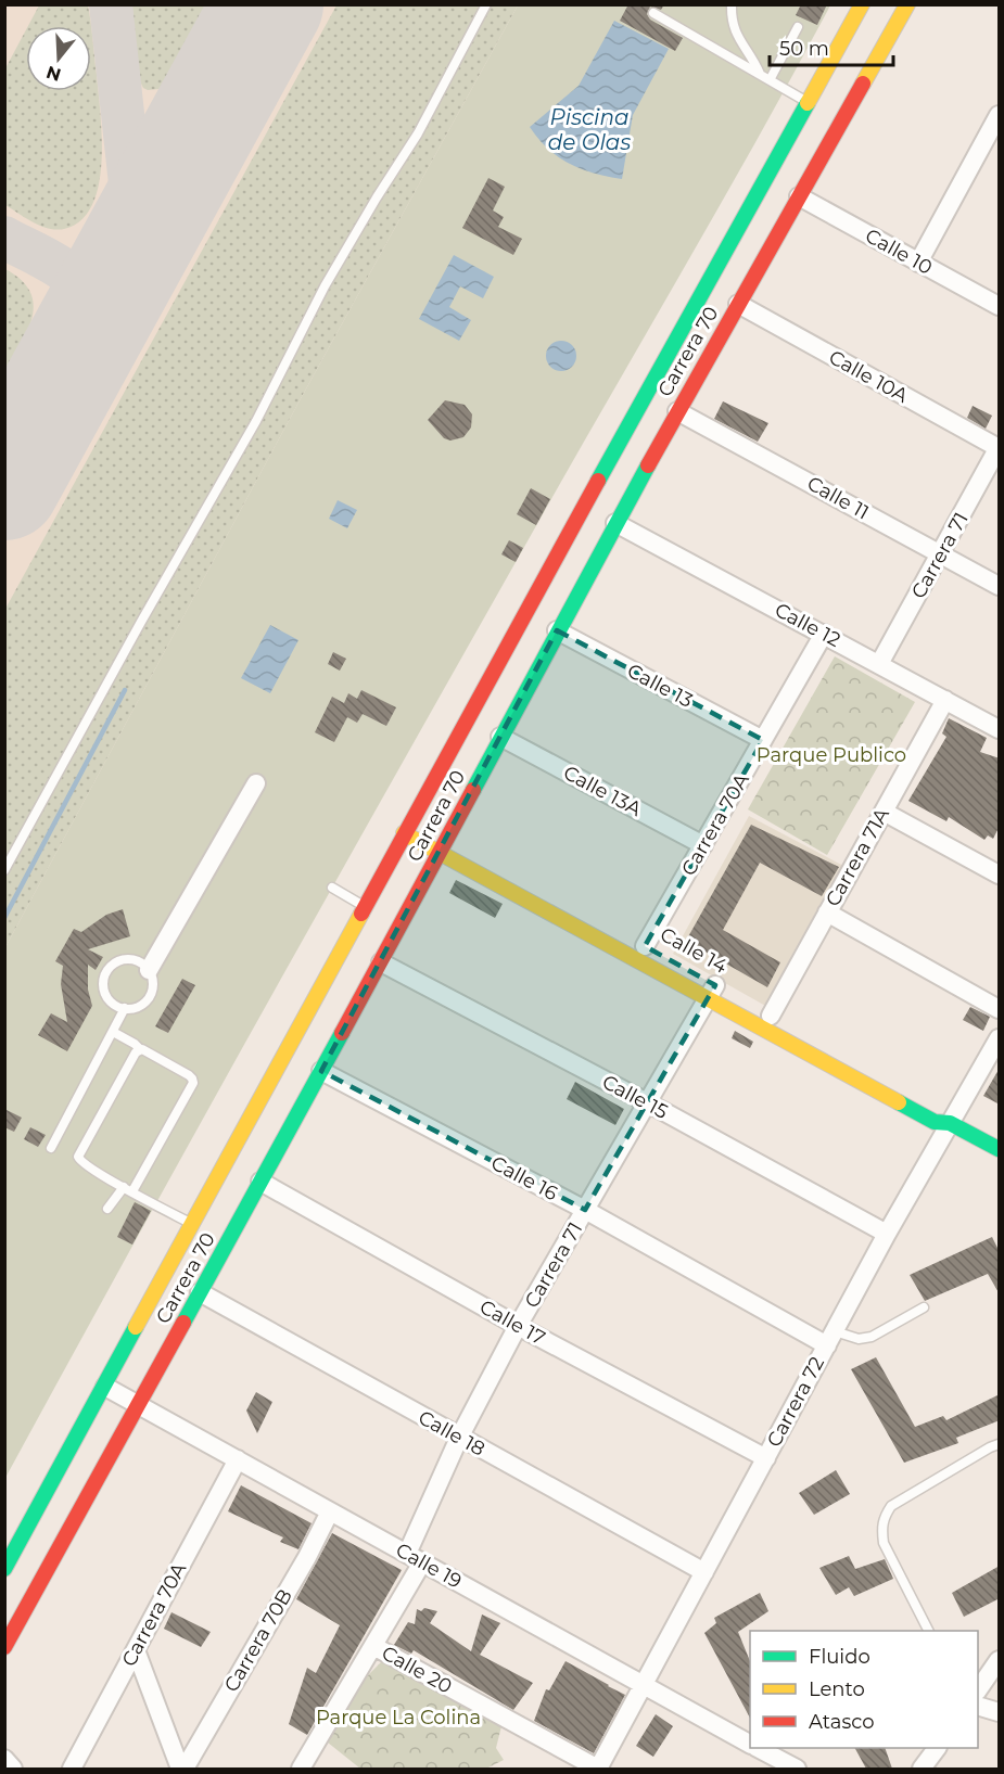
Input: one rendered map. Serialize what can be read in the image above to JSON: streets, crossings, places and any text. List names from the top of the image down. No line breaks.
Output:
{"streets":{"main road":["Carrera 70","Calle 14"],"street":["Calle 10","Calle 10A","Calle 11","Carrera 71","Calle 12","Calle 13","Calle 13A","Carrera 70A","Carrera 71A","Calle 15","Calle 16","Calle 17","Carrera 72","Calle 18","Calle 19","Carrera 70B","Calle 20"]},"crossings":[["Calle 10","Carrera 70"],["Carrera 70","Calle 10A"],["Carrera 70","Calle 11"],["Carrera 70","Calle 12"],["Carrera 70","Calle 13"],["Carrera 70","Calle 13A"],["Carrera 70","Calle 14"],["Carrera 70","Calle 15"],["Carrera 70","Calle 16"],["Carrera 70","Calle 17"],["Carrera 70","Calle 18"],["Carrera 70","Calle 19"],["Calle 10A","Carrera 71"],["Calle 11","Carrera 71"],["Carrera 71","Calle 12"],["Carrera 71","Calle 14"],["Carrera 71","Calle 15"],["Carrera 71","Calle 16"],["Carrera 71","Calle 17"],["Carrera 71","Calle 18"],["Carrera 71","Calle 19"],["Carrera 71","Calle 20"],["Calle 12","Carrera 70A"],["Calle 12","Carrera 71A"],["Calle 13","Carrera 70A"],["Calle 13A","Carrera 70A"],["Carrera 70A","Calle 19"],["Calle 14","Carrera 72"],["Calle 15","Carrera 72"],["Calle 16","Carrera 72"],["Calle 17","Carrera 72"],["Carrera 72","Calle 18"],["Carrera 72","Calle 19"],["Carrera 72","Calle 20"],["Calle 19","Carrera 70B"]],"water":["Piscina de Olas"],"parks":["Parque Publico","Parque La Colina"],"legend":["Fluido","Lento","Atasco"],"scale_bar":"50 m","north":"bottom"}
